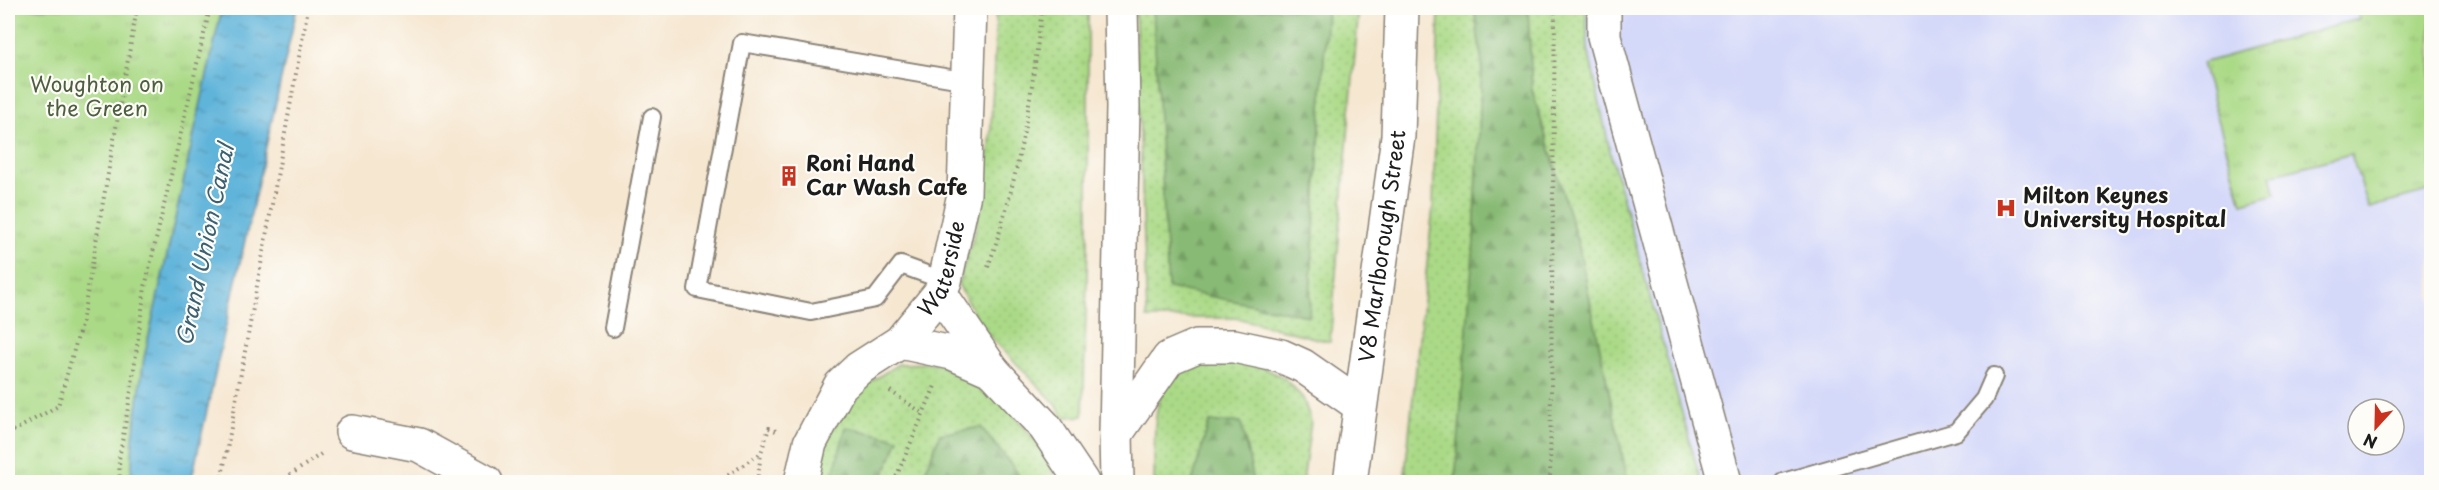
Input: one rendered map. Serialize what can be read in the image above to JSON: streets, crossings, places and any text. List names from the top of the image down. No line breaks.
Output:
{"streets":{"street":["V8 Marlborough Street","Waterside"]},"water":["Grand Union Canal"],"parks":["Woughton on the Green"],"places":{"building":["Roni Hand Car Wash Cafe"],"hospital":["Milton Keynes University Hospital"]},"north":"bottom"}
